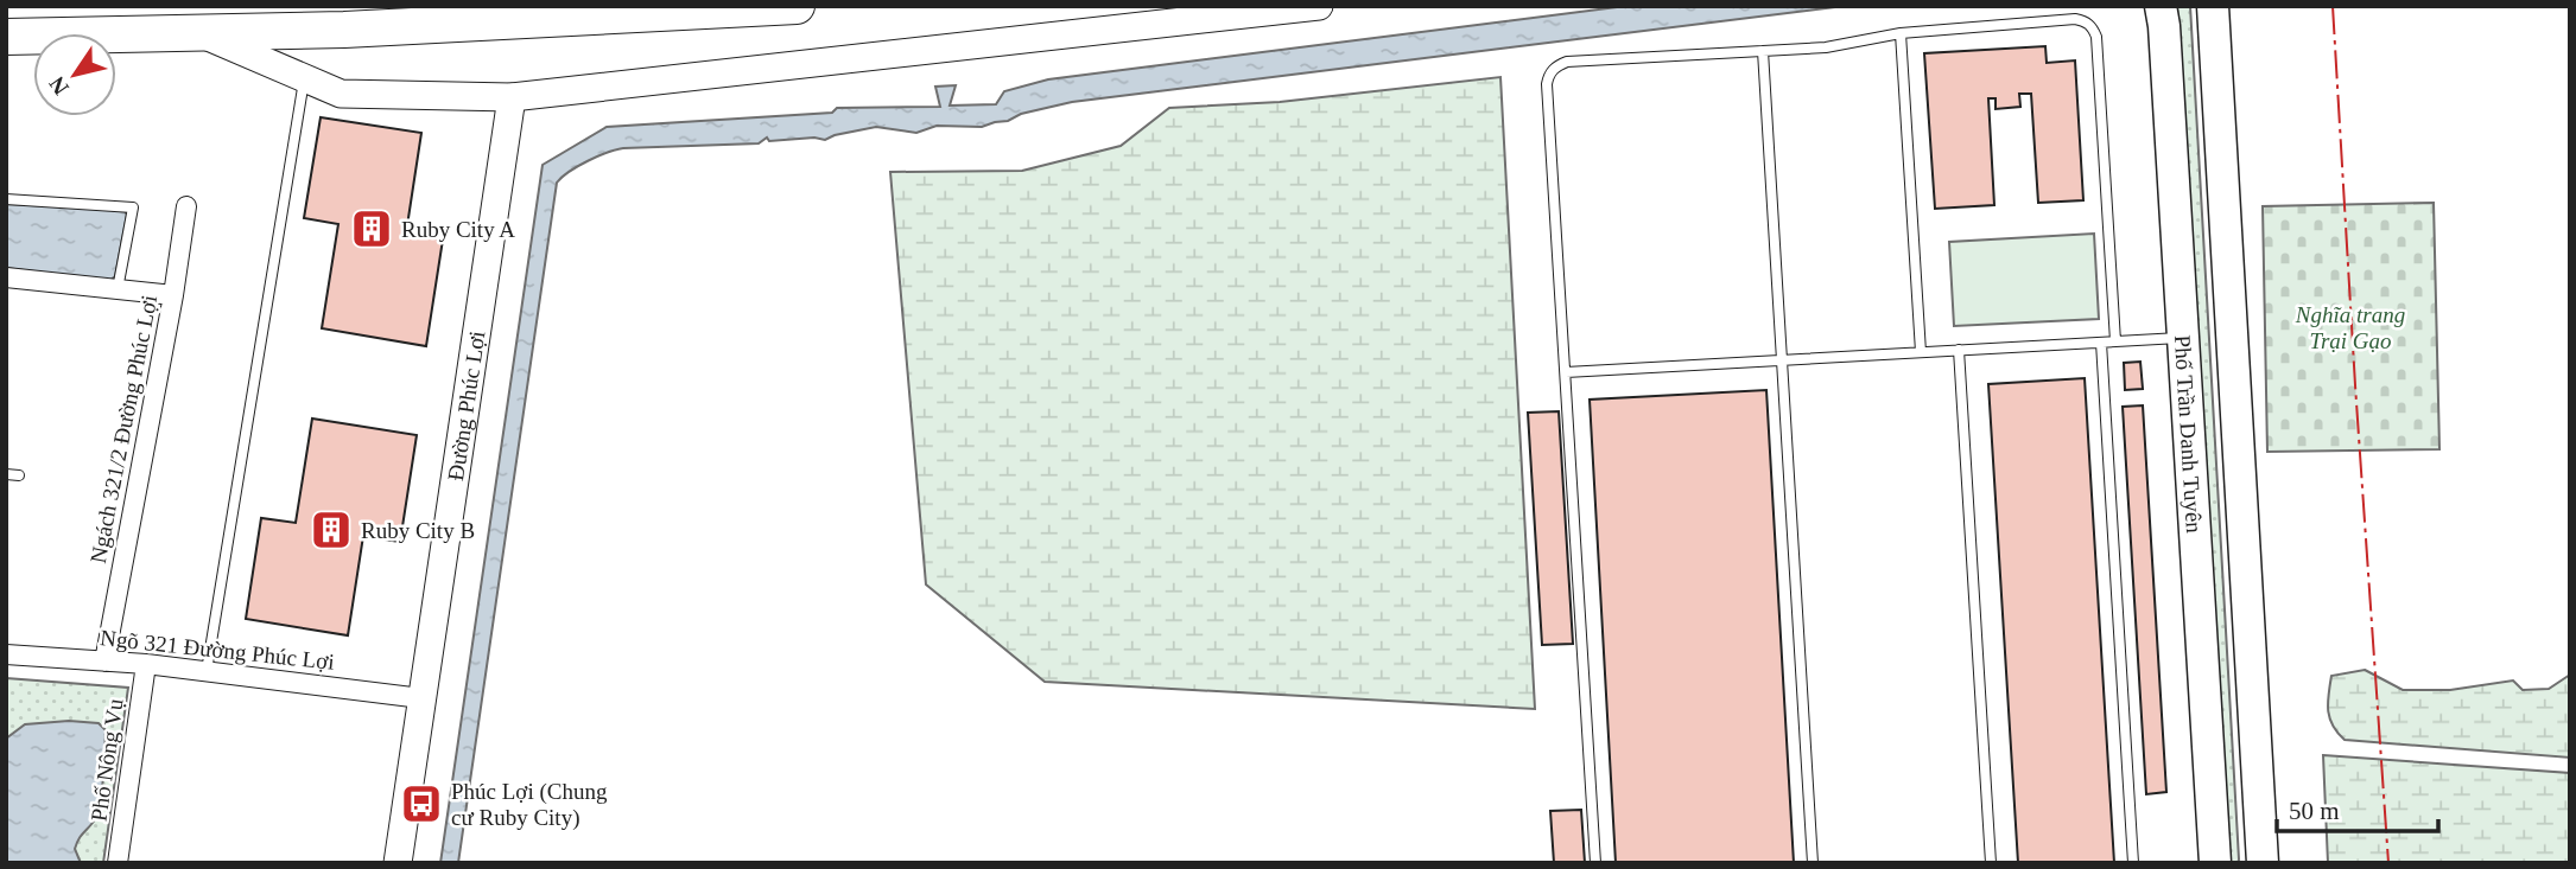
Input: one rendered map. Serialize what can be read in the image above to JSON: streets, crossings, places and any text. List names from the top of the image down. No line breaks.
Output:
{"streets":{"main road":["Đường Phúc Lợi","Phố Trần Danh Tuyên"],"street":["Ngách 321/2 Đường Phúc Lợi","Ngõ 321 Đường Phúc Lợi","Phố Nông Vụ"]},"crossings":[["Đường Phúc Lợi","Ngõ 321 Đường Phúc Lợi"],["Ngách 321/2 Đường Phúc Lợi","Ngõ 321 Đường Phúc Lợi"],["Ngõ 321 Đường Phúc Lợi","Phố Nông Vụ"]],"parks":["Nghĩa trang Trại Gạo"],"places":{"building":["Ruby City A","Ruby City B"],"bus stop":["Phúc Lợi (Chung cư Ruby City)"]},"scale_bar":"50 m","north":"bottom left"}
